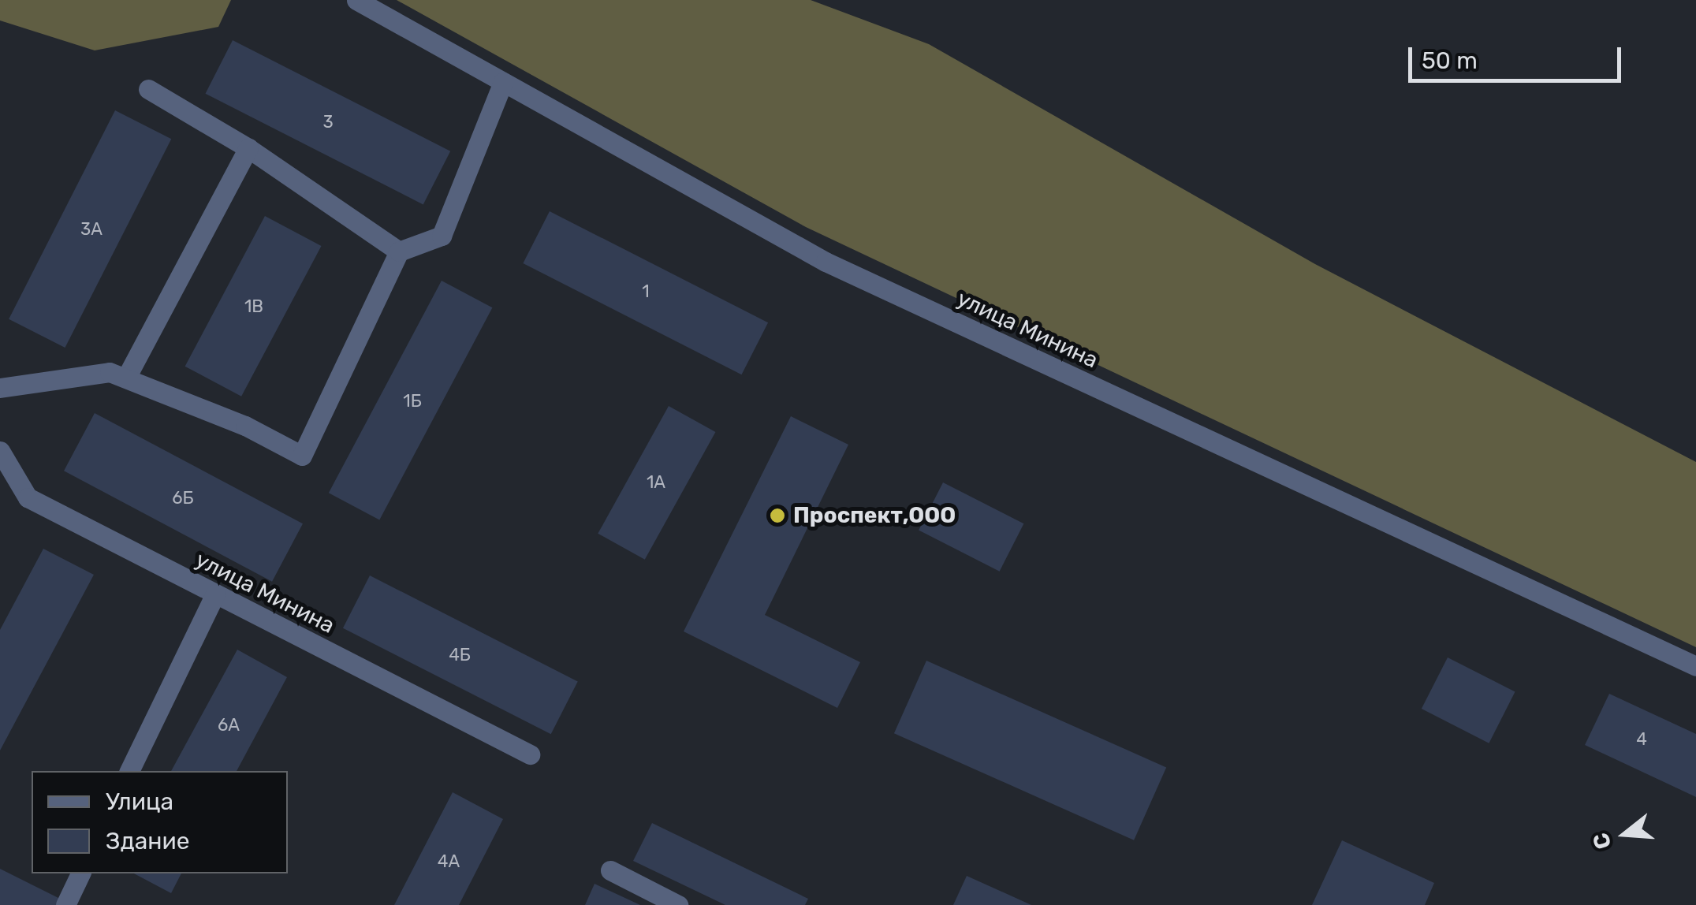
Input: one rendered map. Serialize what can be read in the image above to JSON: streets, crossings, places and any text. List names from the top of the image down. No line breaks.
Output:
{"streets":{"street":["улица Минина"]},"places":["Проспект,ООО"],"house_numbers":["3","3А","1","1В","1Б","1А","6Б","4Б","6А","4","4А"],"legend":["Улица","Здание"],"scale_bar":"50 m","north":"left"}
